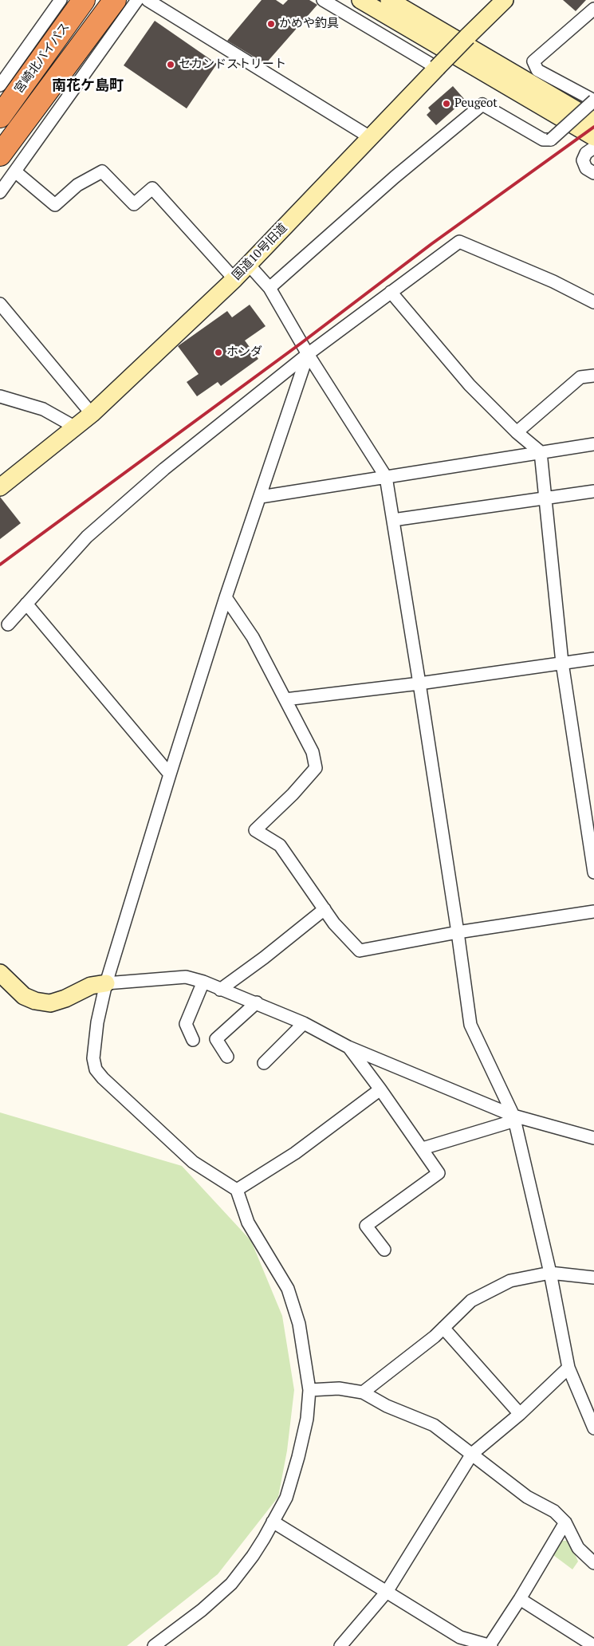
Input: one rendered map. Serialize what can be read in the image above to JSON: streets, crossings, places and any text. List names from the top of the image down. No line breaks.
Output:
{"streets":{"highway":["宮崎北バイパス"],"street":["国道10号旧道"]},"districts":["南花ケ島町"],"places":["かめや釣具","セカンドストリート","Peugeot","ホンダ"]}
